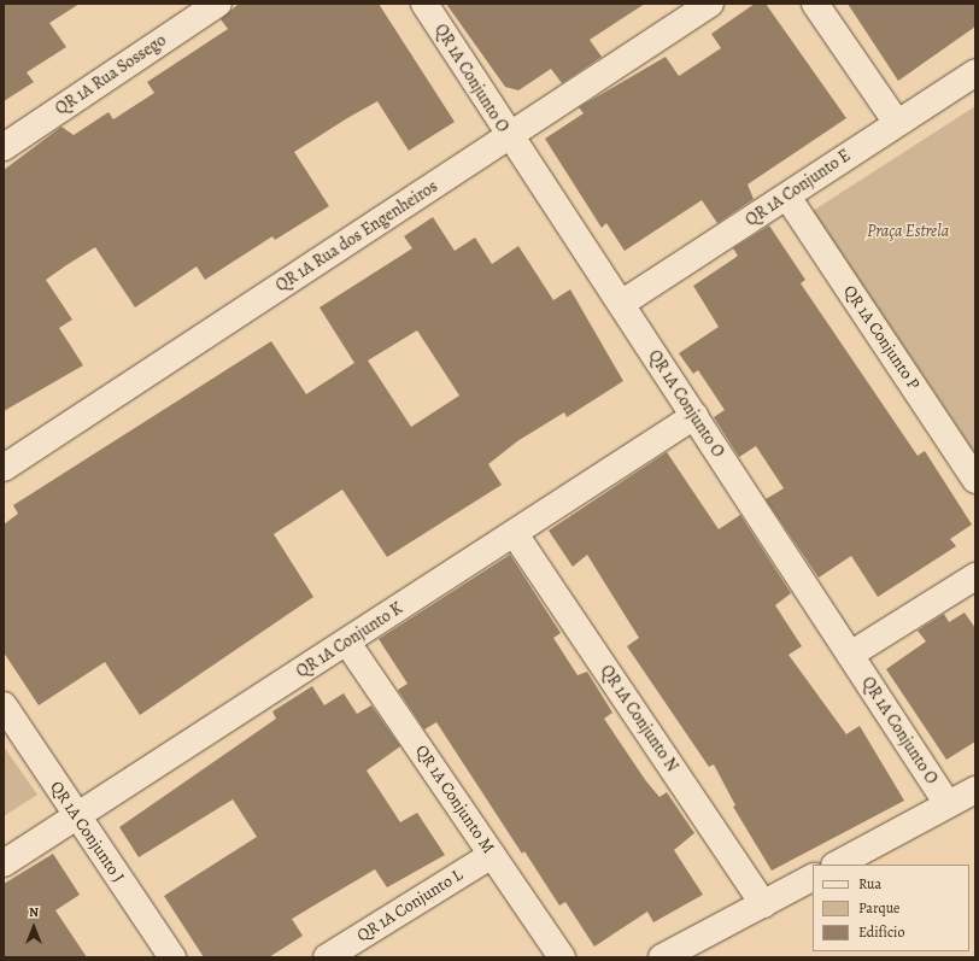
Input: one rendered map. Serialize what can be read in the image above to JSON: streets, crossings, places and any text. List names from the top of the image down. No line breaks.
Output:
{"streets":{"street":["QR 1A Rua Sossego","QR 1A Conjunto O","QR 1A Conjunto E","QR 1A Rua dos Engenheiros","QR 1A Conjunto P","QR 1A Conjunto K","QR 1A Conjunto N","QR 1A Conjunto M","QR 1A Conjunto J","QR 1A Conjunto L"]},"crossings":[["QR 1A Conjunto O","QR 1A Conjunto E"],["QR 1A Conjunto O","QR 1A Rua dos Engenheiros"],["QR 1A Conjunto O","QR 1A Conjunto K"],["QR 1A Conjunto E","QR 1A Conjunto P"],["QR 1A Conjunto K","QR 1A Conjunto N"],["QR 1A Conjunto K","QR 1A Conjunto M"],["QR 1A Conjunto K","QR 1A Conjunto J"],["QR 1A Conjunto M","QR 1A Conjunto L"]],"parks":["Praça Estrela"],"legend":["Rua","Parque","Edifício"],"north":"top"}
